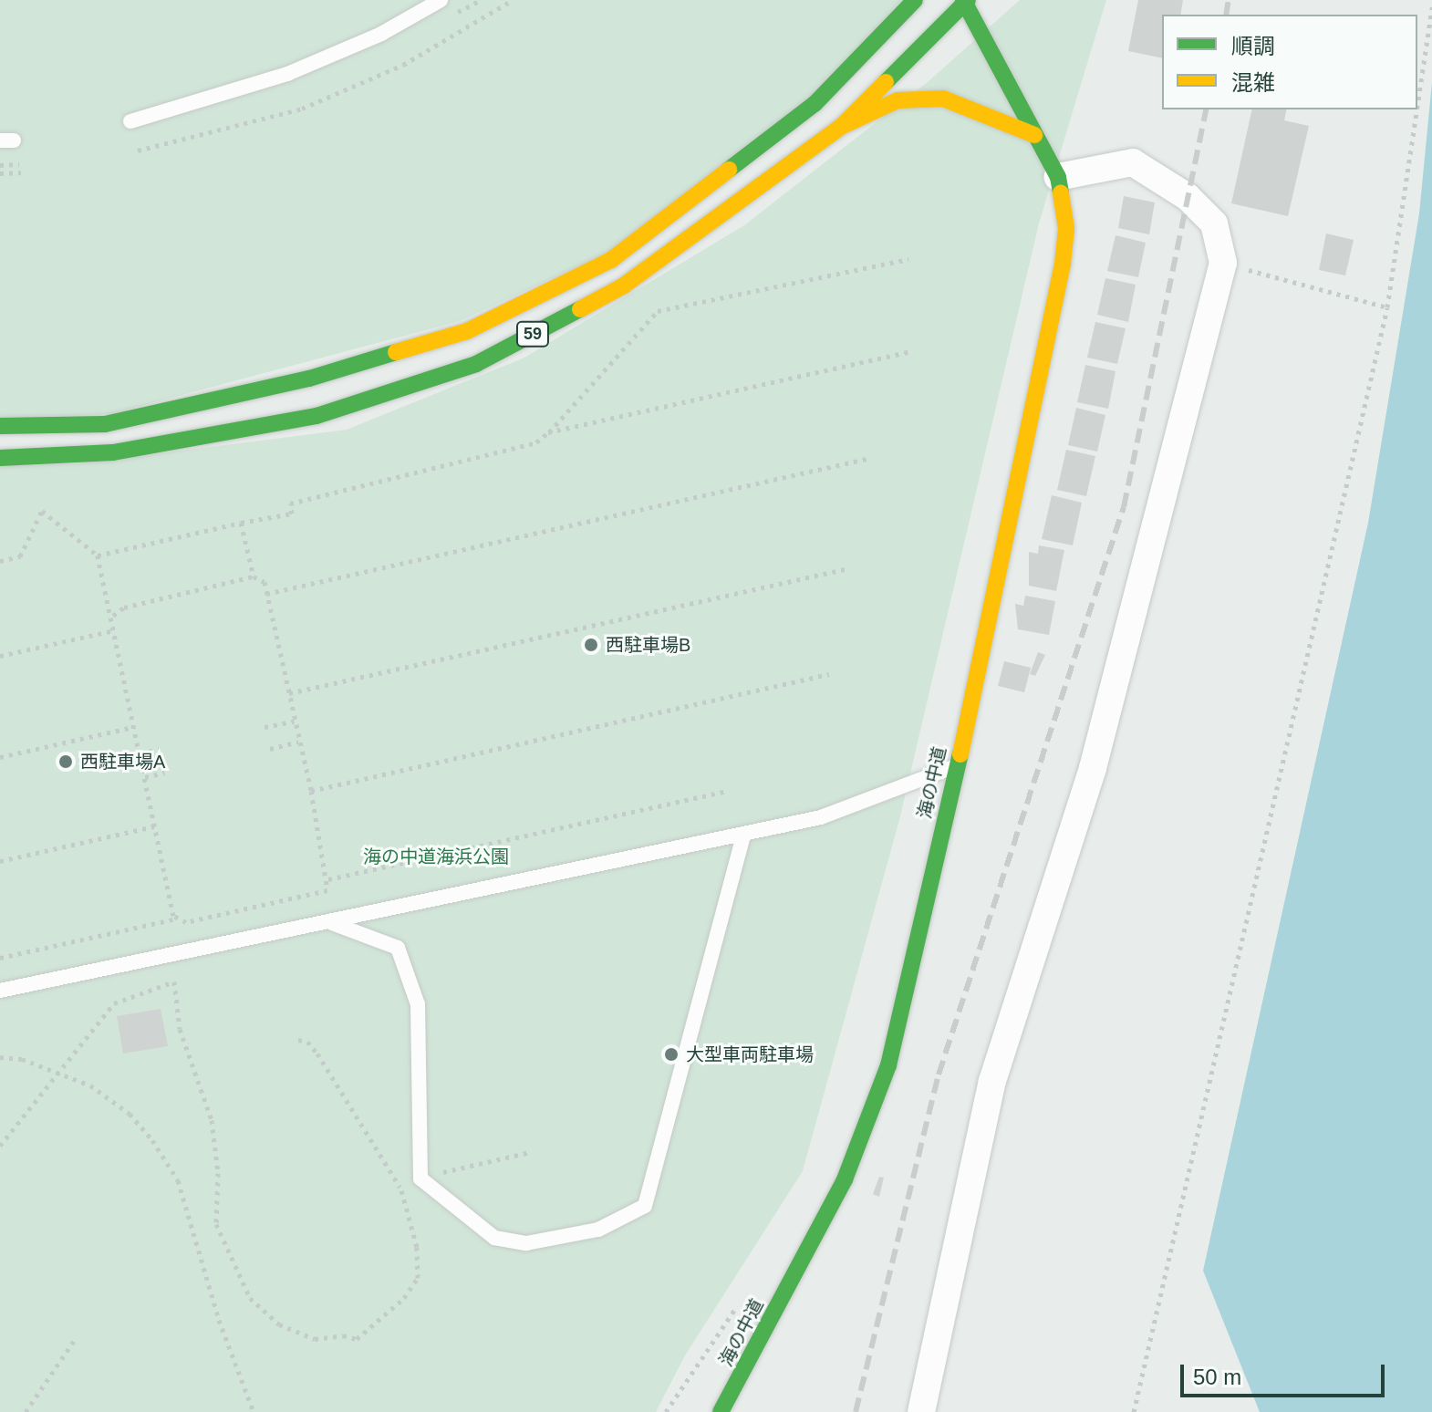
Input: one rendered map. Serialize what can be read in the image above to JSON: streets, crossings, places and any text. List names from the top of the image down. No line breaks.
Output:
{"streets":{"main road":["59","海の中道"]},"crossings":[["59","海の中道"]],"parks":["海の中道海浜公園"],"places":["西駐車場B","西駐車場A","大型車両駐車場"],"legend":["順調","混雑"],"scale_bar":"50 m"}
